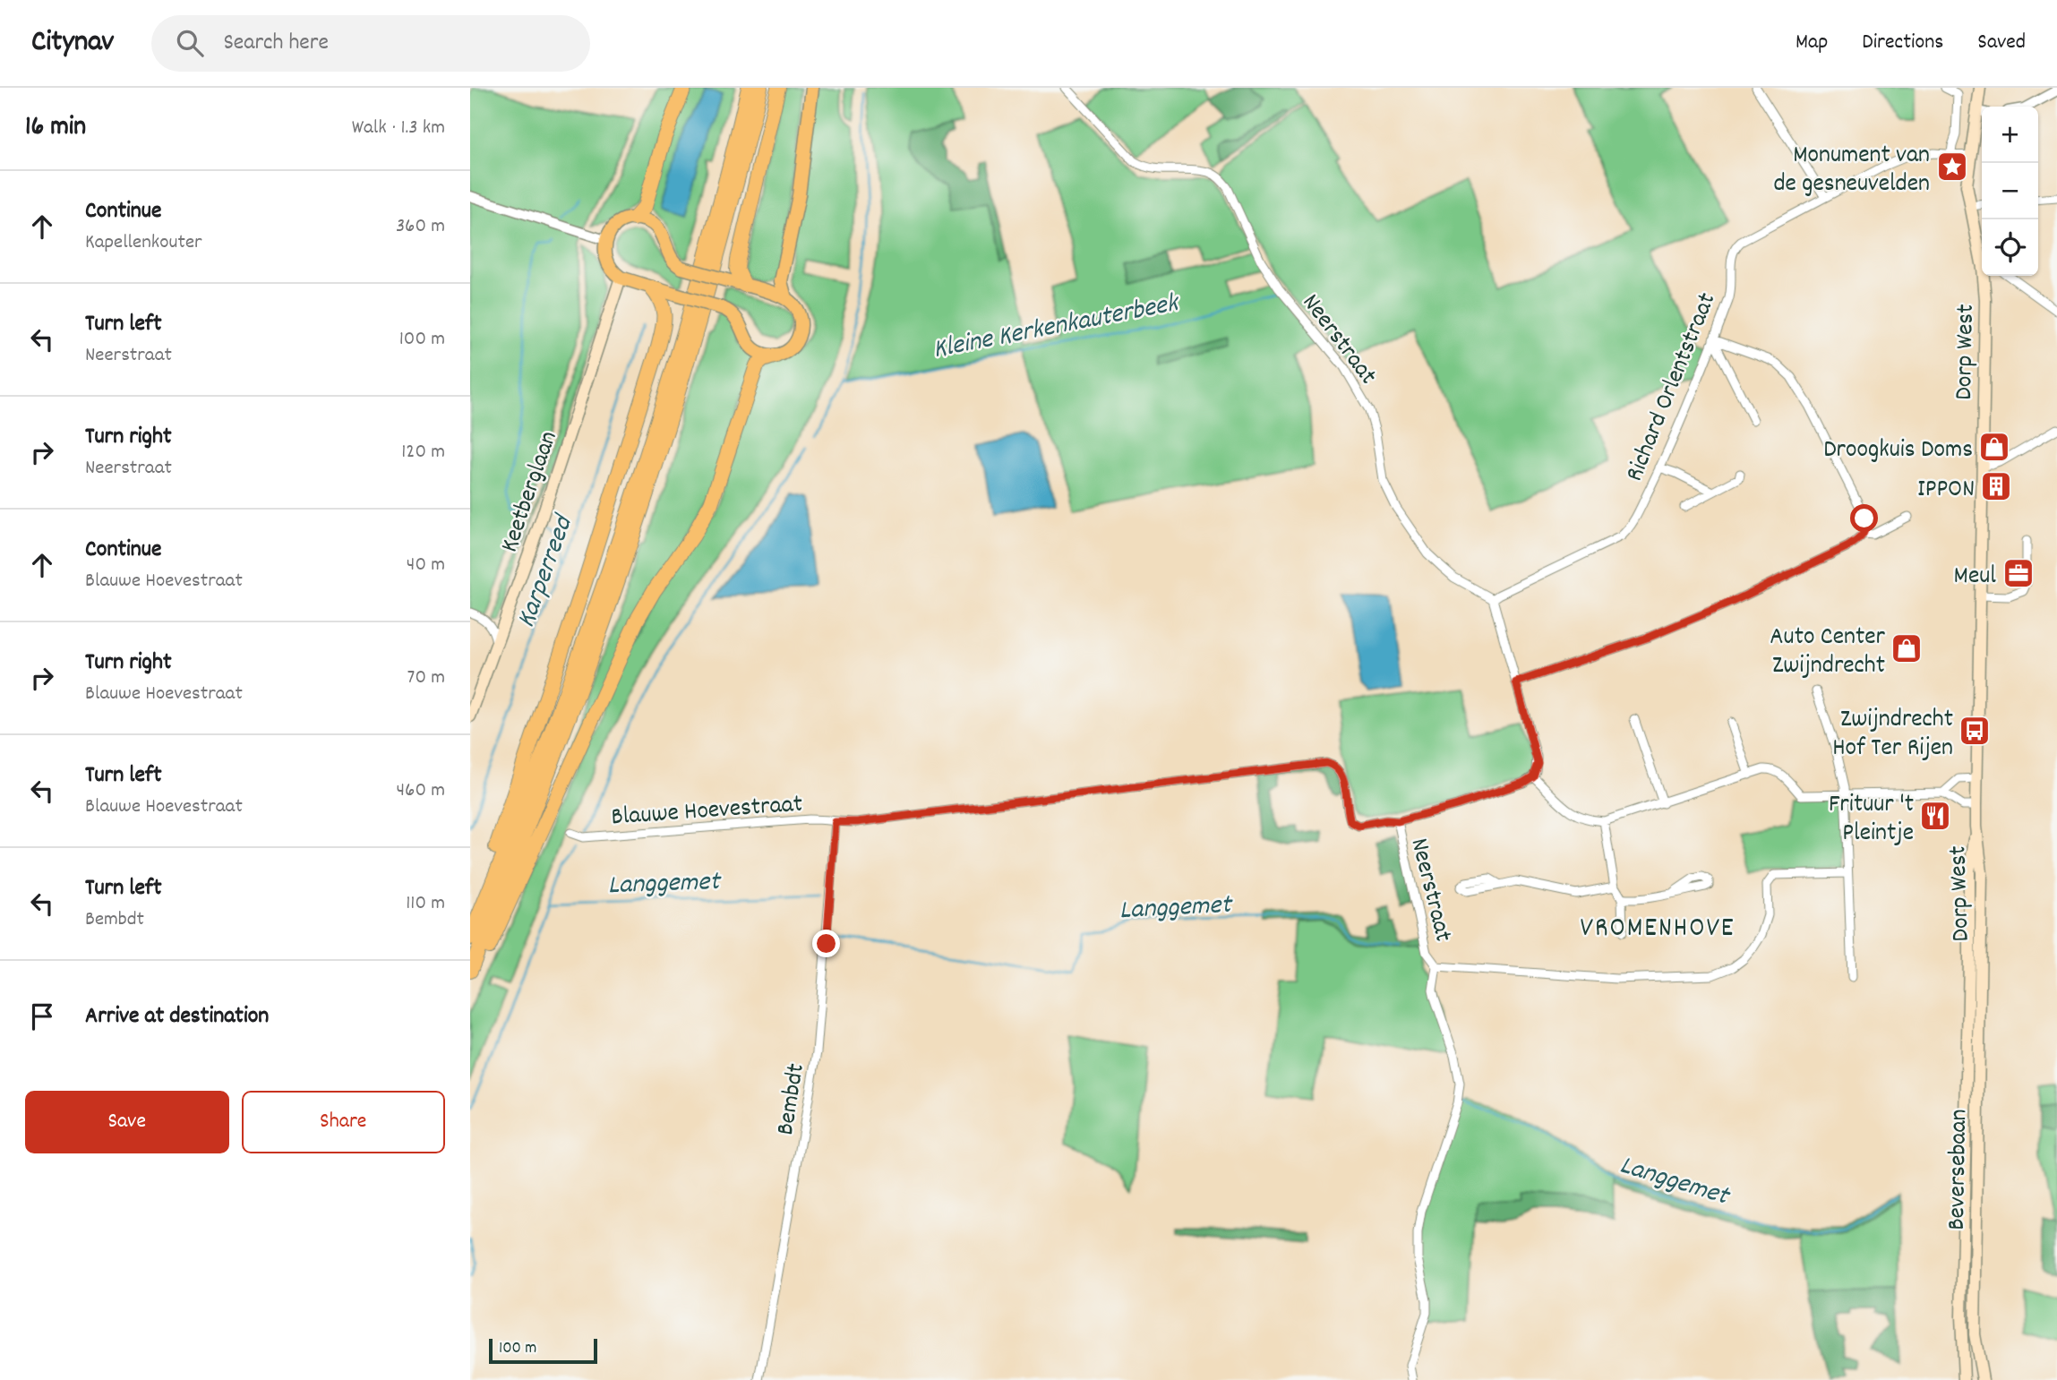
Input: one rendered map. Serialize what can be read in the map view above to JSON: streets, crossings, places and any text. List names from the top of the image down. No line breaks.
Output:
{"streets":{"main road":["Dorp West","Keetberglaan","Beversebaan"],"street":["Neerstraat","Richard Orlentstraat","Blauwe Hoevestraat","Bembdt"]},"crossings":[["Neerstraat","Richard Orlentstraat"],["Neerstraat","Blauwe Hoevestraat"],["Dorp West","Richard Orlentstraat"],["Dorp West","Beversebaan"],["Blauwe Hoevestraat","Bembdt"]],"districts":["VROMENHOVE"],"water":["Kleine Kerkenkauterbeek","Karperreed","Langgemet"],"places":{"place":["Monument van de gesneuvelden"],"shop":["Droogkuis Doms","Auto Center Zwijndrecht"],"building":["IPPON"],"office":["Meul"],"bus stop":["Zwijndrecht Hof Ter Rijen"],"restaurant":["Frituur 't Pleintje"]},"scale_bar":"100 m","page":{"header":"Citynav","search":"Search here","nav":["Map","Directions","Saved"],"heading":["16 min","Walk · 1.3 km"],"map_buttons":["+","−"],"list":[["Continue","Kapellenkouter","360 m"],["Turn left","Neerstraat","100 m"],["Turn right","Neerstraat","120 m"],["Continue","Blauwe Hoevestraat","40 m"],["Turn right","Blauwe Hoevestraat","70 m"],["Turn left","Blauwe Hoevestraat","460 m"],["Turn left","Bembdt","110 m"],"Arrive at destination"],"buttons":["Save","Share"],"scale":"100 m"}}
